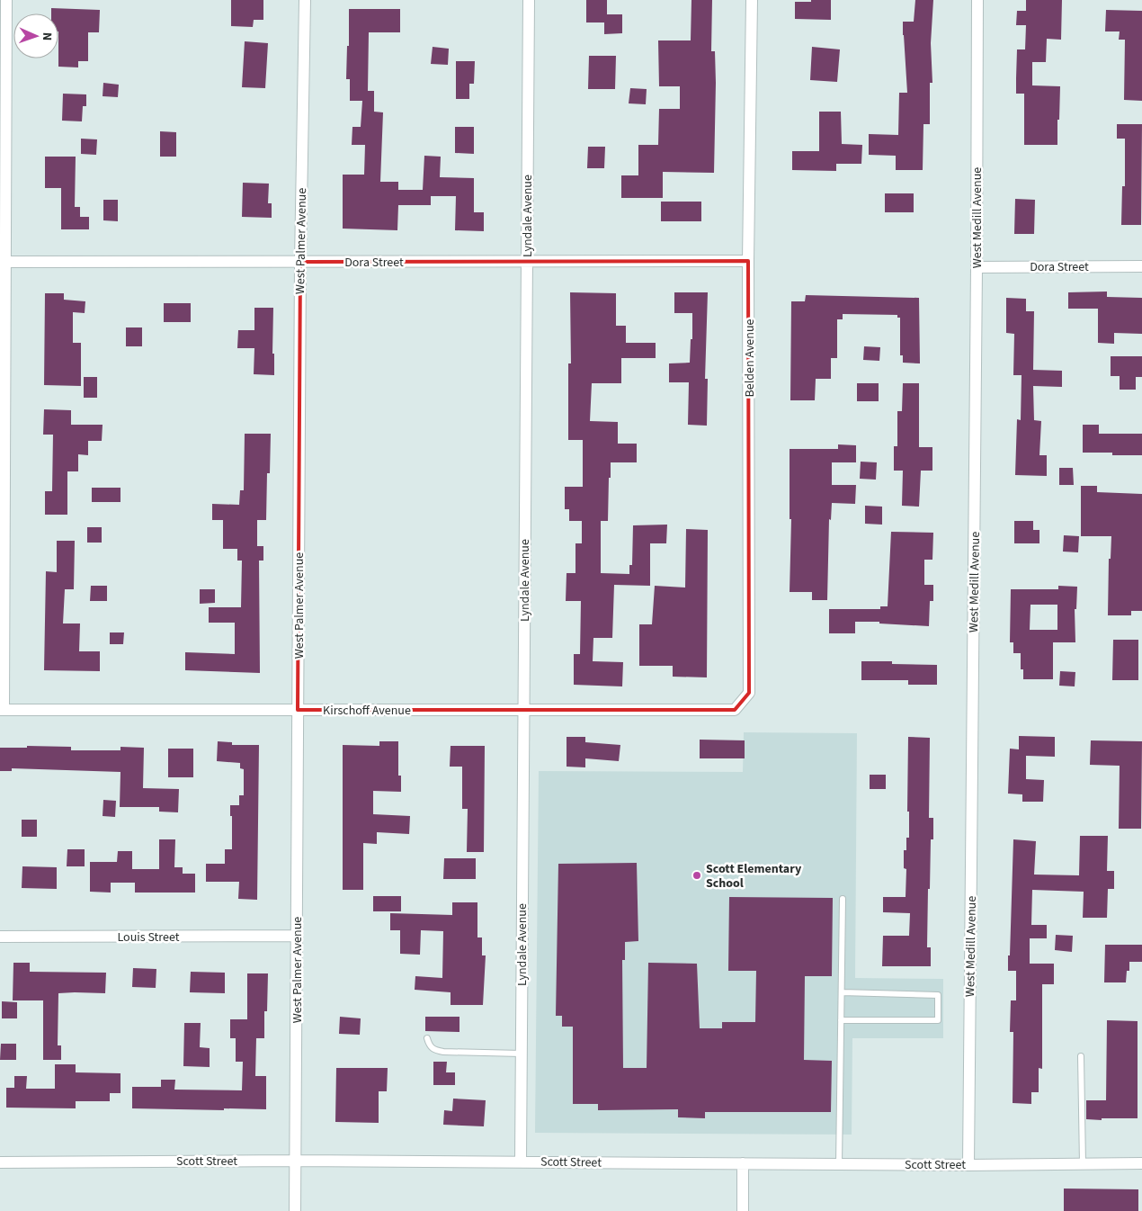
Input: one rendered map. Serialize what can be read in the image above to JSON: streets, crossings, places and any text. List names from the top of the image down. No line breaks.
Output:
{"streets":{"street":["Lyndale Avenue","West Medill Avenue","West Palmer Avenue","Dora Street","Belden Avenue","Kirschoff Avenue","Louis Street","Scott Street"]},"crossings":[["Lyndale Avenue","Dora Street"],["Lyndale Avenue","Kirschoff Avenue"],["Lyndale Avenue","Scott Street"],["West Medill Avenue","Dora Street"],["West Medill Avenue","Scott Street"],["West Palmer Avenue","Dora Street"],["West Palmer Avenue","Kirschoff Avenue"],["West Palmer Avenue","Louis Street"],["West Palmer Avenue","Scott Street"],["Dora Street","Belden Avenue"],["Belden Avenue","Kirschoff Avenue"]],"places":["Scott Elementary School"],"north":"right"}
